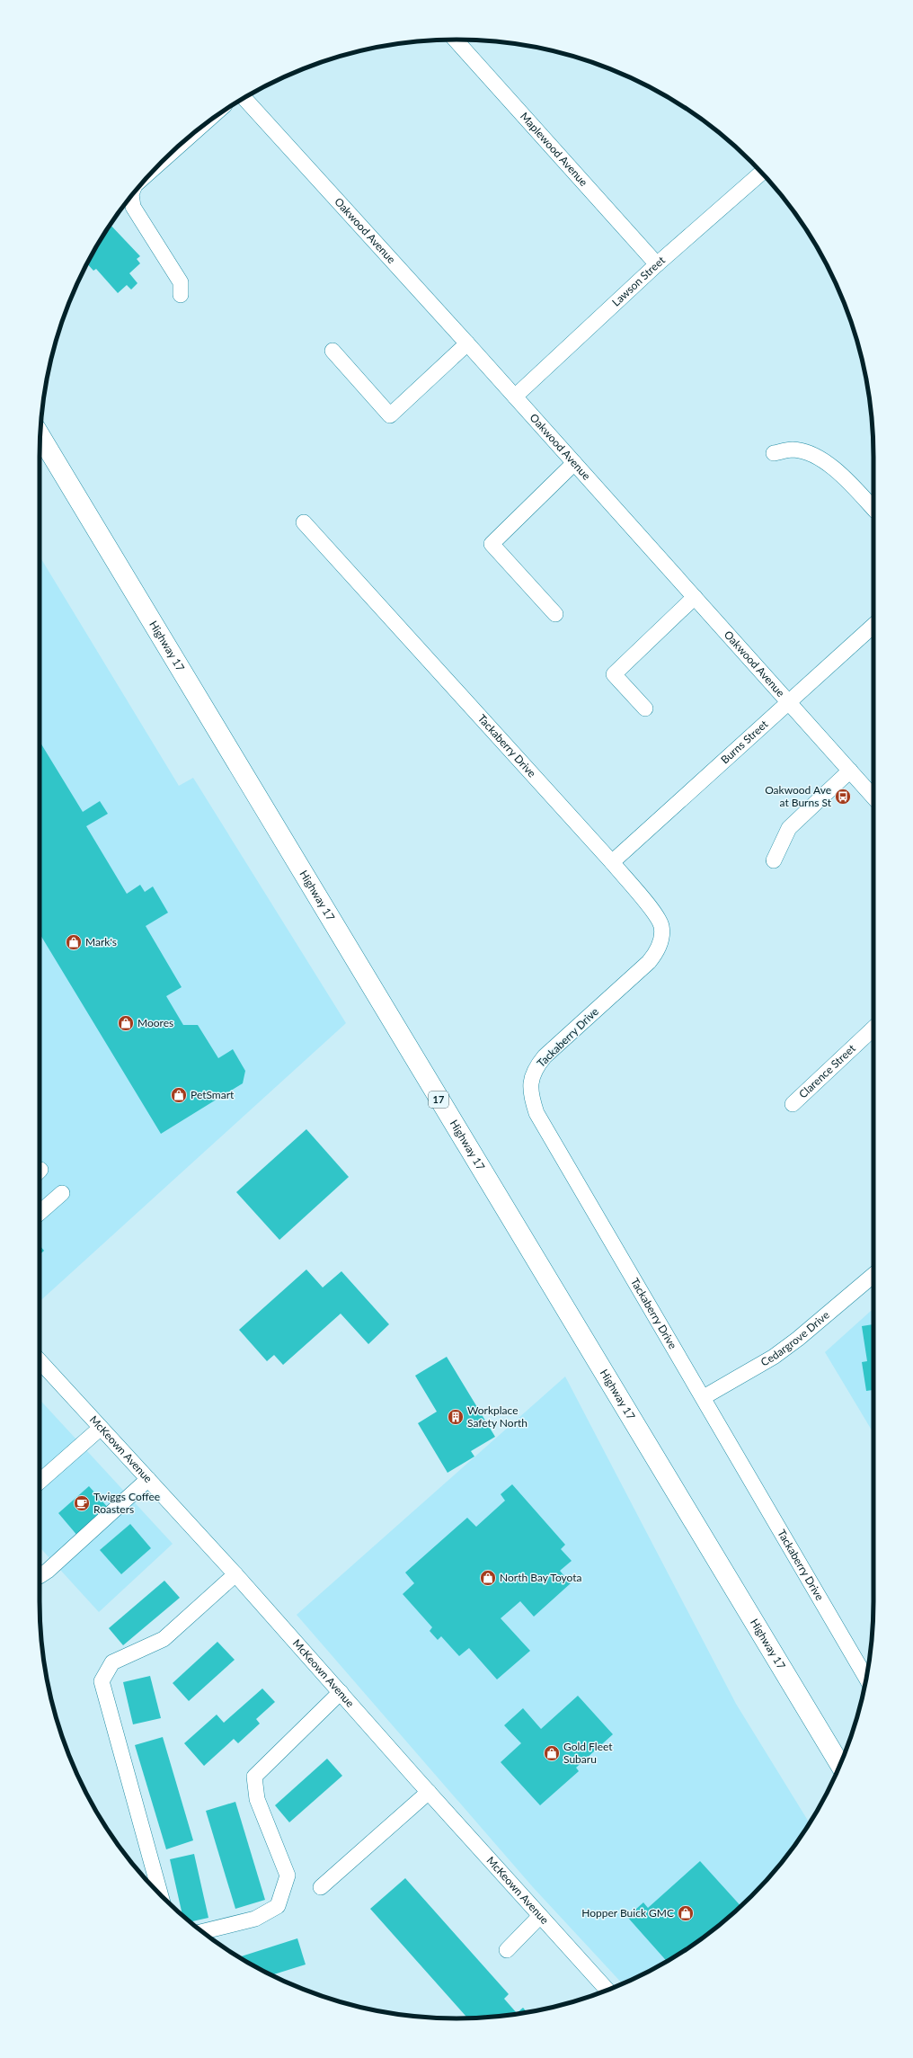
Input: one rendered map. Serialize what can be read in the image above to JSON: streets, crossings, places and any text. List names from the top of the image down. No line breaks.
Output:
{"streets":{"highway":["Highway 17","17"],"street":["Maplewood Avenue","Oakwood Avenue","Lawson Street","Burns Street","Tackaberry Drive","Clarence Street","Cedargrove Drive","McKeown Avenue"]},"crossings":[["Maplewood Avenue","Lawson Street"],["Oakwood Avenue","Lawson Street"],["Oakwood Avenue","Burns Street"],["Burns Street","Tackaberry Drive"],["Tackaberry Drive","Cedargrove Drive"]],"places":{"bus stop":["Oakwood Ave at Burns St"],"shop":["Mark's","Moores","PetSmart","North Bay Toyota","Gold Fleet Subaru","Hopper Buick GMC"],"building":["Workplace Safety North"],"cafe":["Twiggs Coffee Roasters"]}}
